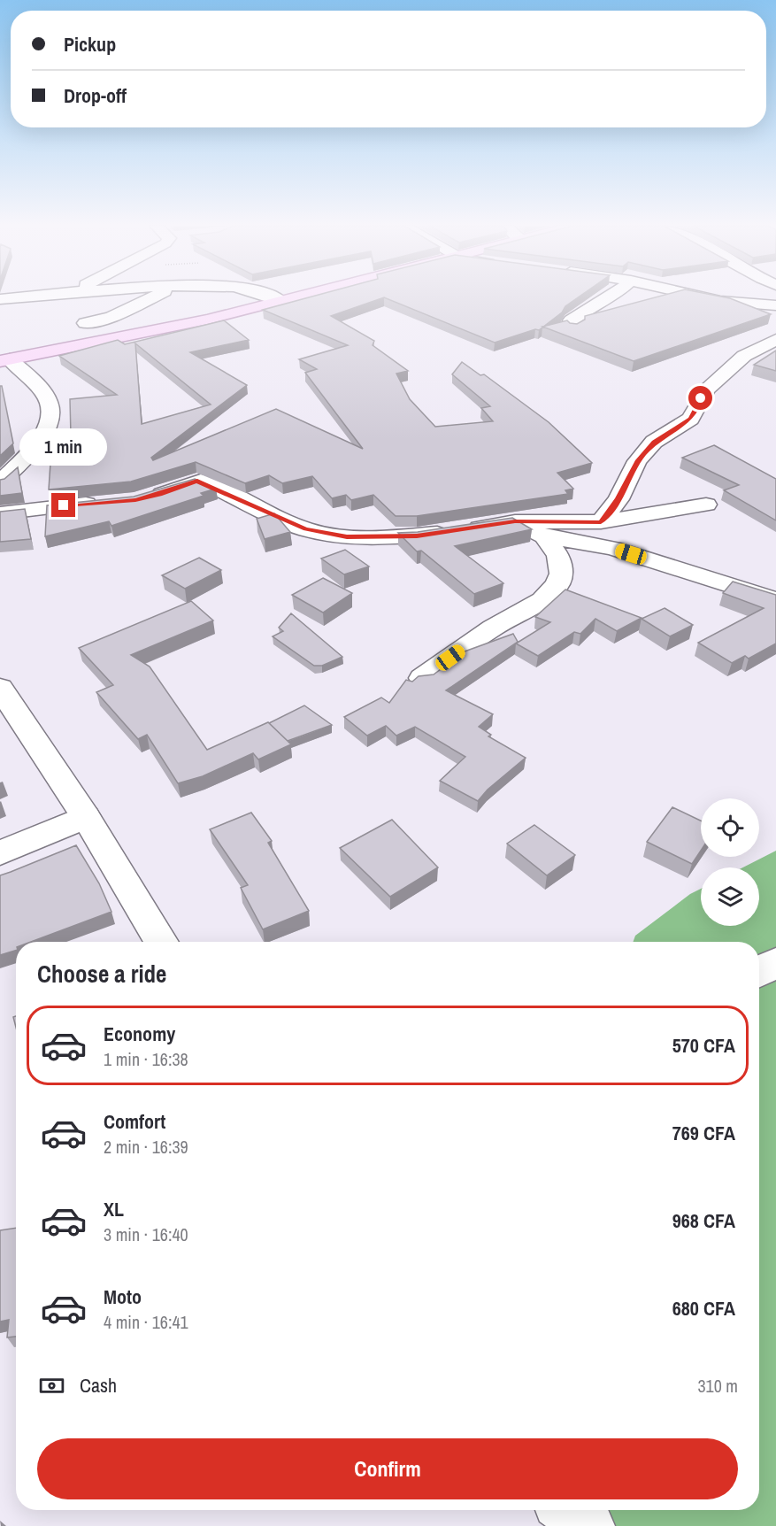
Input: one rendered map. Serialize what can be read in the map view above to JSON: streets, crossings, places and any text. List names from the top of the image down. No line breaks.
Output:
{"page":{"banner":["Pickup","Drop-off"],"bubble":"1 min","heading":"Choose a ride","list":[{"name":"Economy","note":"1 min · 16:38","value":"570 CFA"},{"name":"Comfort","note":"2 min · 16:39","value":"769 CFA"},{"name":"XL","note":"3 min · 16:40","value":"968 CFA"},{"name":"Moto","note":"4 min · 16:41","value":"680 CFA"}],"pay":["Cash","310 m"],"buttons":"Confirm"}}
